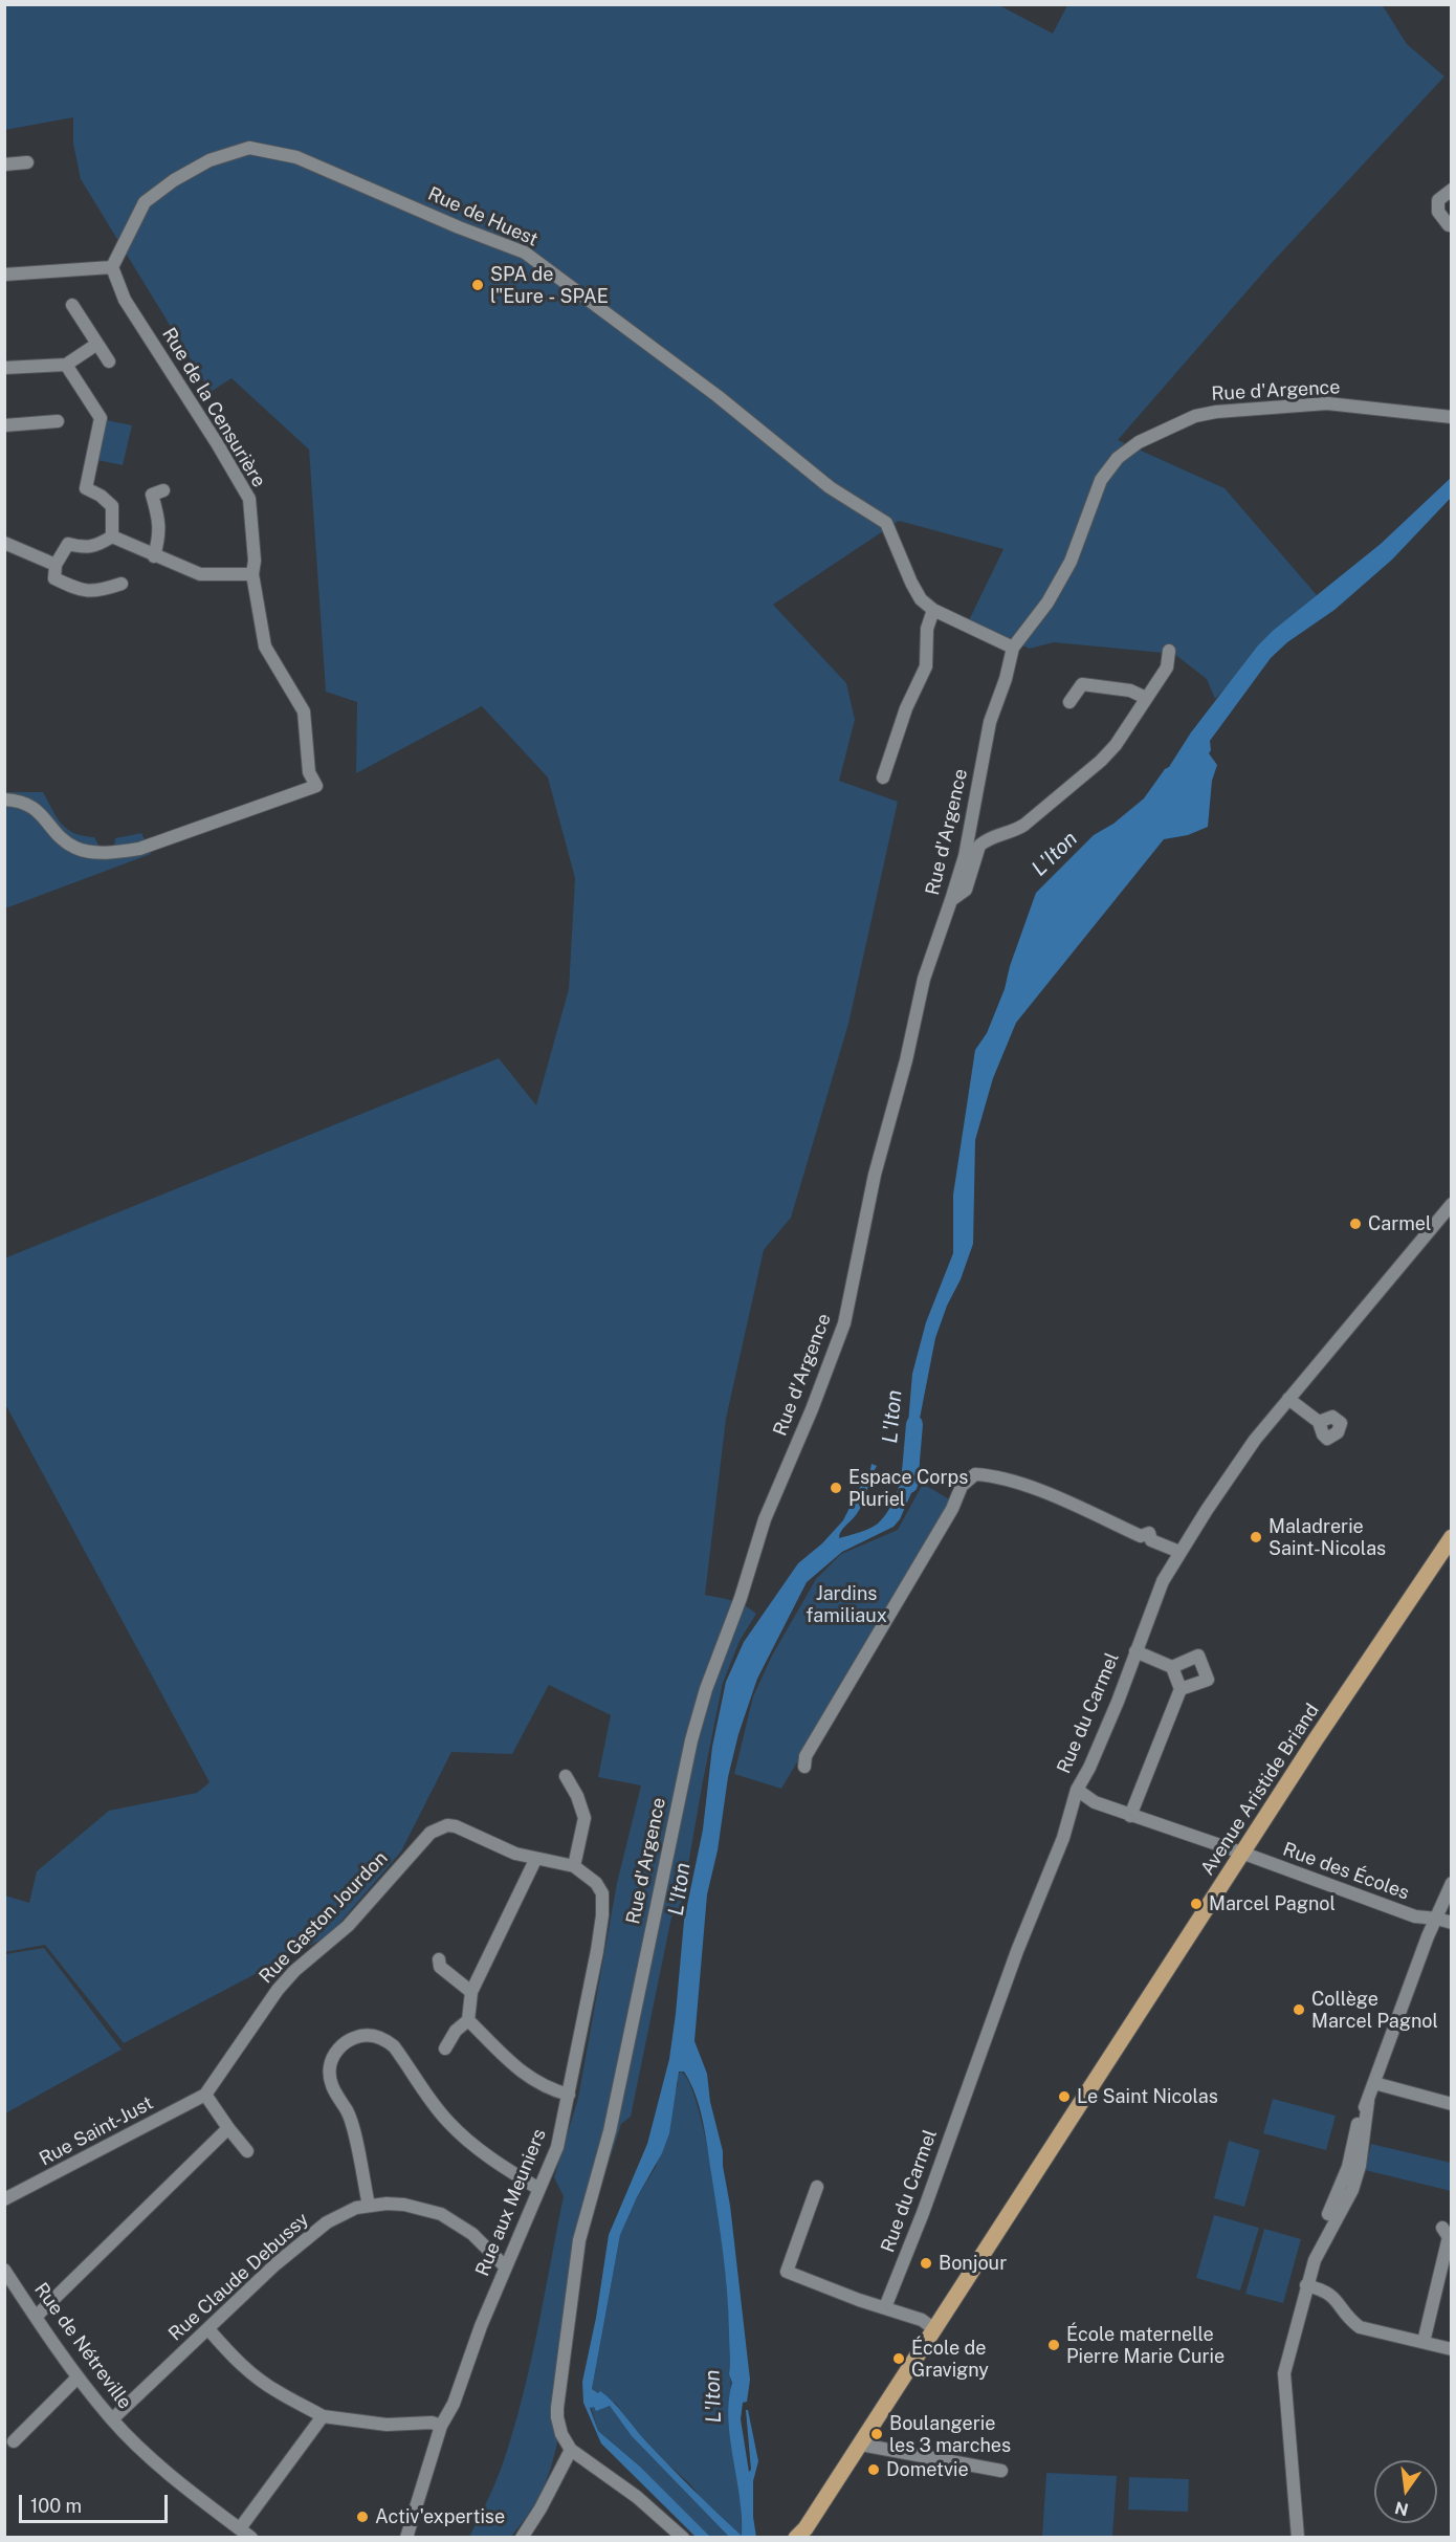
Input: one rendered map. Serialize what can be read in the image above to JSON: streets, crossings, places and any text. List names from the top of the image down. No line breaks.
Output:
{"streets":{"main road":["Avenue Aristide Briand"],"street":["Rue de Huest","Rue d'Argence","Rue de la Censurière","Rue du Carmel","Rue des Écoles","Rue Gaston Jourdon","Rue Saint-Just","Rue aux Meuniers","Rue Claude Debussy","Rue de Nétreville"]},"crossings":[["Rue de Huest","Rue d'Argence"],["Rue de Huest","Rue de la Censurière"],["Rue du Carmel","Rue des Écoles"],["Avenue Aristide Briand","Rue des Écoles"],["Rue Gaston Jourdon","Rue Saint-Just"],["Rue Gaston Jourdon","Rue aux Meuniers"],["Rue aux Meuniers","Rue Claude Debussy"],["Rue Claude Debussy","Rue de Nétreville"]],"water":["L'Iton"],"parks":["Jardins familiaux"],"places":["SPA de l\"Eure - SPAE","Carmel","Espace Corps Pluriel","Maladrerie Saint-Nicolas","Marcel Pagnol","Collège Marcel Pagnol","Le Saint Nicolas","Bonjour","École maternelle Pierre Marie Curie","École de Gravigny","Boulangerie les 3 marches","Dometvie","Activ'expertise"],"scale_bar":"100 m","north":"bottom"}
